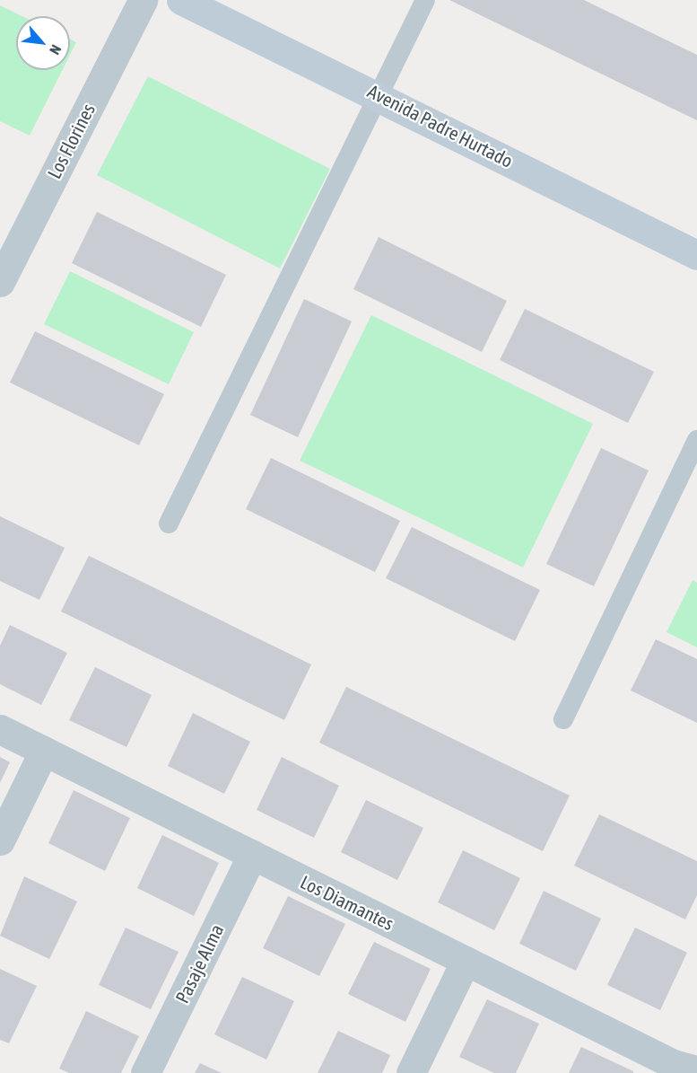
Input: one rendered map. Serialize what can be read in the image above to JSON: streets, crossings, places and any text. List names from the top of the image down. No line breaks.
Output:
{"streets":{"main road":["Avenida Padre Hurtado"],"street":["Los Florines","Los Diamantes","Pasaje Alma"]},"crossings":[["Los Diamantes","Pasaje Alma"]],"north":"bottom right"}
